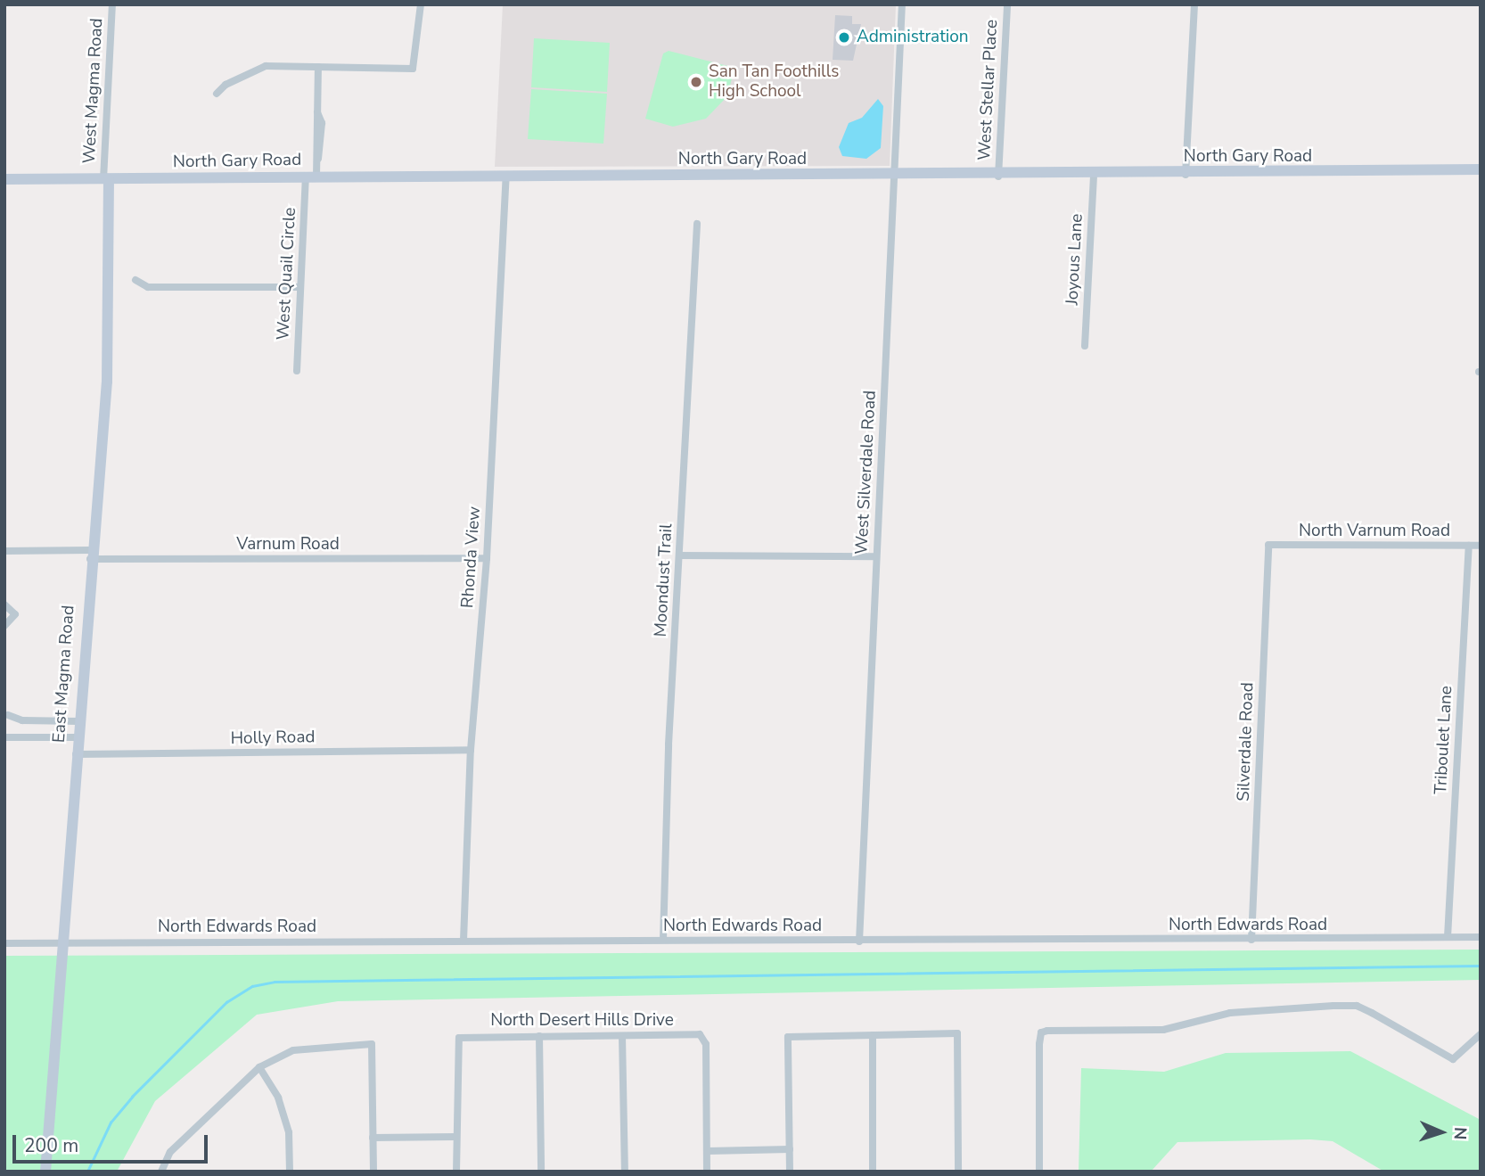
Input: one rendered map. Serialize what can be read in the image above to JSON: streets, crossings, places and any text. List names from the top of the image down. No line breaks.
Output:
{"streets":{"street":["West Stellar Place","West Magma Road","North Gary Road","Joyous Lane","West Quail Circle","West Silverdale Road","North Varnum Road","Varnum Road","Rhonda View","Moondust Trail","East Magma Road","Holly Road","Triboulet Lane","Silverdale Road","North Edwards Road","North Desert Hills Drive"]},"crossings":[["West Stellar Place","North Gary Road"],["West Magma Road","North Gary Road"],["West Magma Road","East Magma Road"],["North Gary Road","Joyous Lane"],["North Gary Road","West Quail Circle"],["North Gary Road","West Silverdale Road"],["North Gary Road","Rhonda View"],["North Gary Road","East Magma Road"],["West Silverdale Road","North Edwards Road"],["North Varnum Road","Triboulet Lane"],["North Varnum Road","Silverdale Road"],["Varnum Road","Rhonda View"],["Varnum Road","East Magma Road"],["Rhonda View","Holly Road"],["Rhonda View","North Edwards Road"],["Moondust Trail","North Edwards Road"],["East Magma Road","Holly Road"],["East Magma Road","North Edwards Road"],["Triboulet Lane","North Edwards Road"],["Silverdale Road","North Edwards Road"]],"places":["Administration","San Tan Foothills High School"],"scale_bar":"200 m","north":"right"}
